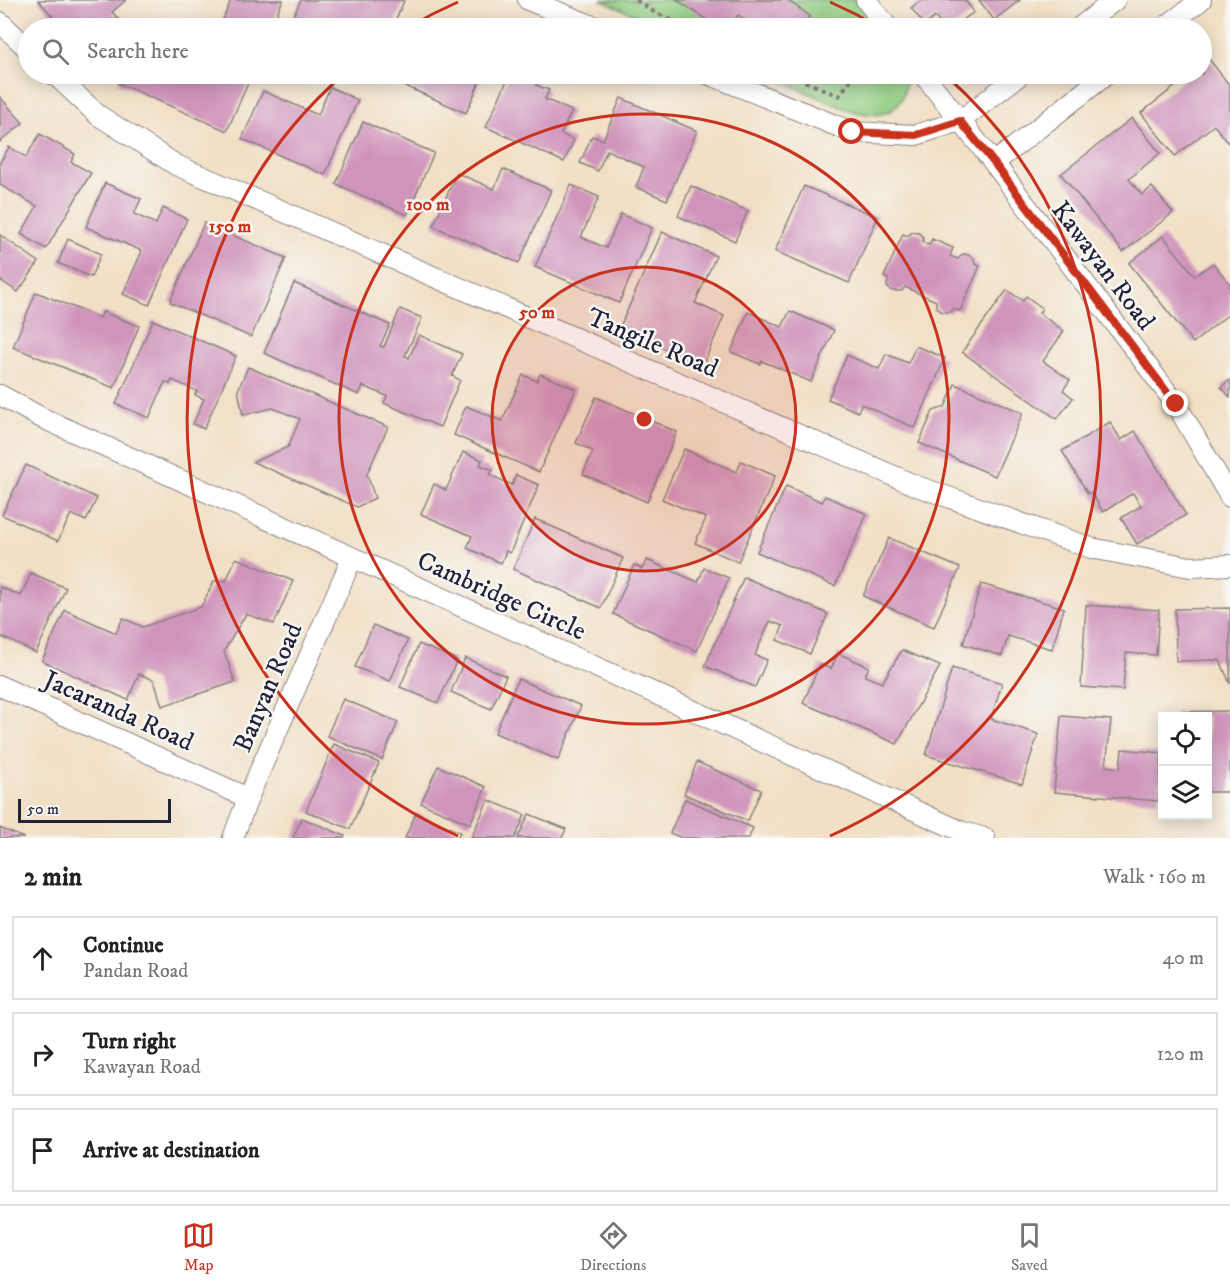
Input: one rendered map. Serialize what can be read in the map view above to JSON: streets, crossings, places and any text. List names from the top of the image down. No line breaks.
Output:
{"streets":{"street":["Kawayan Road","Tangile Road","Cambridge Circle","Banyan Road","Jacaranda Road"]},"crossings":[["Cambridge Circle","Banyan Road"],["Banyan Road","Jacaranda Road"]],"scale_bar":"50 m","page":{"search":"Search here","scale":"50 m","heading":["2 min","Walk · 160 m"],"list":[["Continue","Pandan Road","40 m"],["Turn right","Kawayan Road","120 m"],"Arrive at destination"],"nav":["Map","Directions","Saved"]},"rings":["100 m","150 m","50 m"]}
